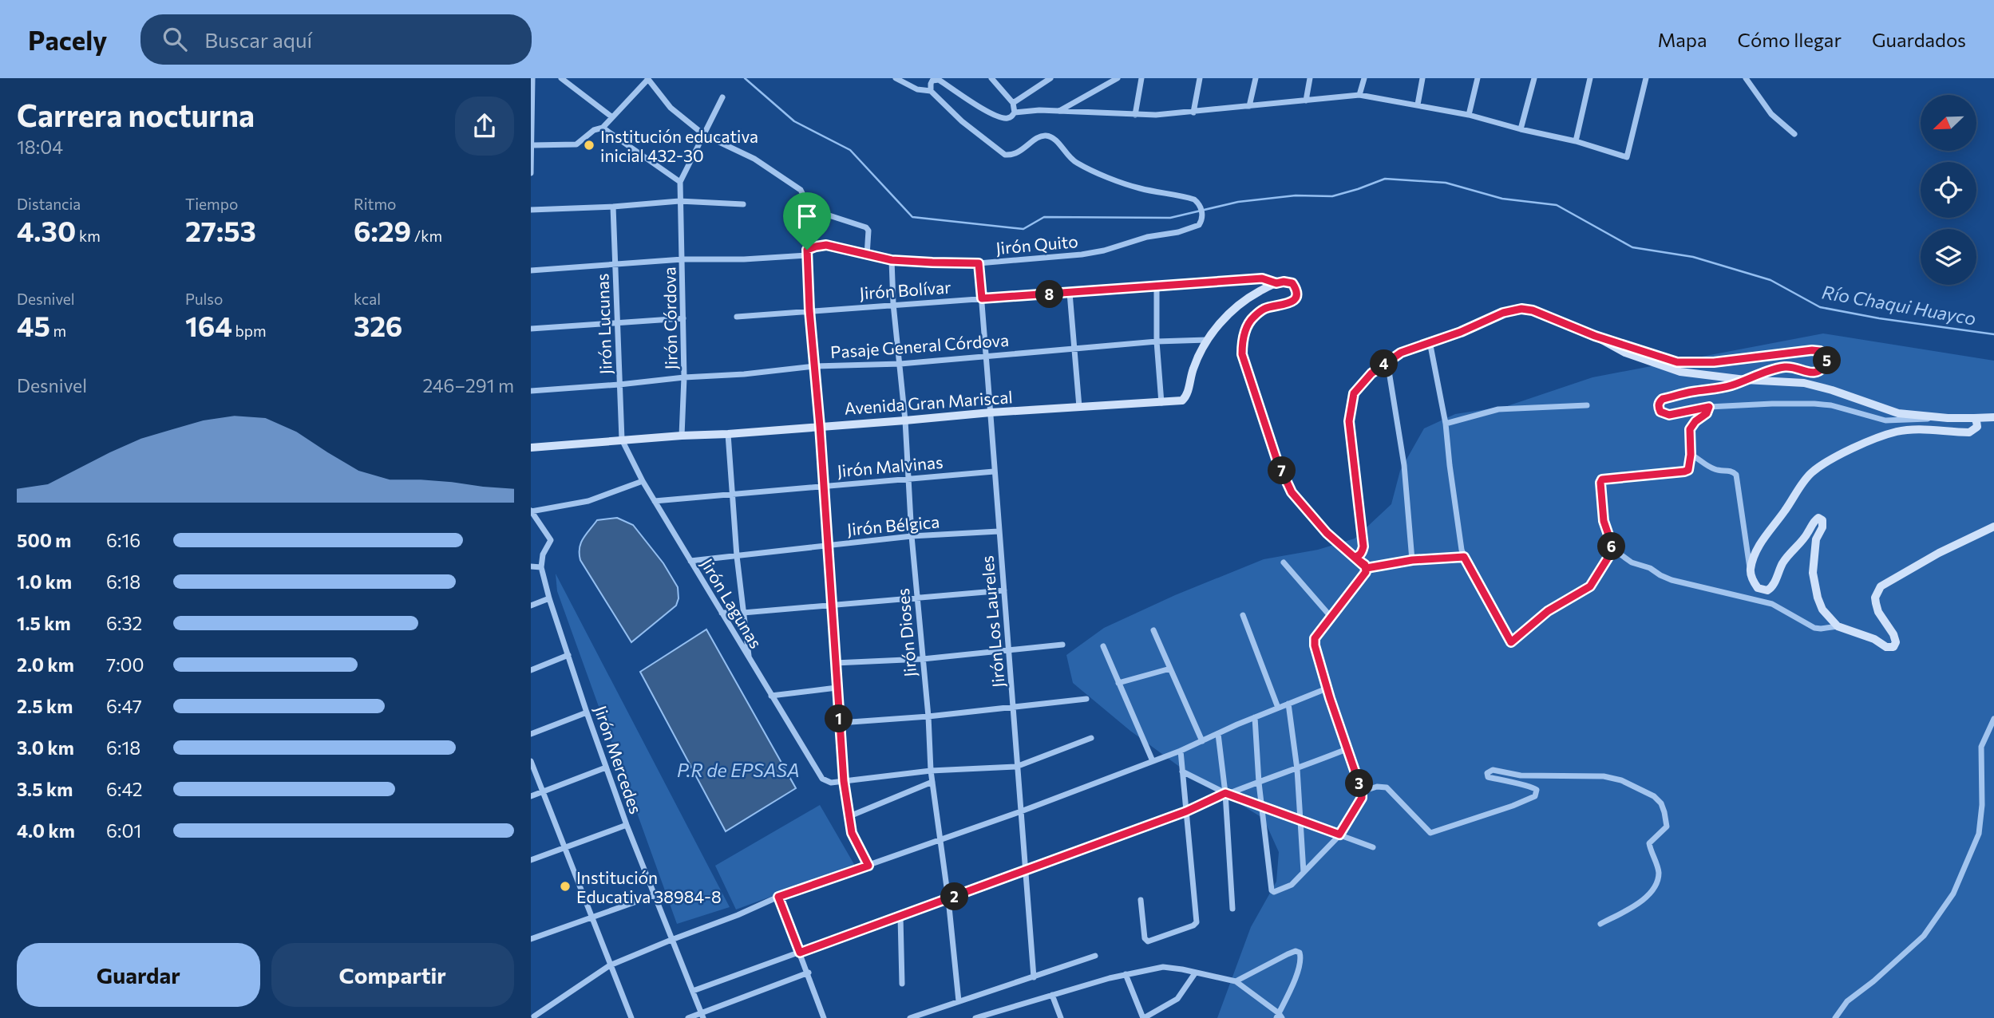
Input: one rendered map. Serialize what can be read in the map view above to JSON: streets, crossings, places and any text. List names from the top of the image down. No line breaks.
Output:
{"streets":{"street":["Jirón Quito","Jirón Bolívar","Jirón Córdova","Jirón Lucunas","Pasaje General Córdova","Avenida Gran Mariscal","Jirón Malvinas","Jirón Bélgica","Jirón Lagunas","Jirón Los Laureles","Jirón Dioses","Jirón Mercedes"]},"crossings":[["Jirón Quito","Jirón Córdova"],["Jirón Quito","Jirón Lucunas"],["Jirón Quito","Jirón Los Laureles"],["Jirón Quito","Jirón Dioses"],["Jirón Bolívar","Jirón Los Laureles"],["Jirón Bolívar","Jirón Dioses"],["Jirón Córdova","Pasaje General Córdova"],["Jirón Córdova","Avenida Gran Mariscal"],["Jirón Lucunas","Pasaje General Córdova"],["Jirón Lucunas","Avenida Gran Mariscal"],["Jirón Lucunas","Jirón Lagunas"],["Pasaje General Córdova","Avenida Gran Mariscal"],["Pasaje General Córdova","Jirón Los Laureles"],["Pasaje General Córdova","Jirón Dioses"],["Avenida Gran Mariscal","Jirón Lagunas"],["Avenida Gran Mariscal","Jirón Los Laureles"],["Avenida Gran Mariscal","Jirón Dioses"],["Jirón Malvinas","Jirón Lagunas"],["Jirón Malvinas","Jirón Los Laureles"],["Jirón Malvinas","Jirón Dioses"],["Jirón Bélgica","Jirón Lagunas"],["Jirón Bélgica","Jirón Los Laureles"],["Jirón Bélgica","Jirón Dioses"]],"water":["Río Chaqui Huayco","P.R de EPSASA"],"places":["Institución educativa inicial 432-30","Institución Educativa 38984-8"],"north":"bottom left","page":{"header":"Pacely","search":"Buscar aquí","nav":["Mapa","Cómo llegar","Guardados"],"heading":["Carrera nocturna","18:04"],"stats":[["Distancia","4.30 km"],["Tiempo","27:53"],["Ritmo","6:29 /km"],["Desnivel","45 m"],["Pulso","164 bpm"],["kcal","326"]],"pins":["8","5","4","7","6","1","3","2"],"chart":["Desnivel","246–291 m"],"list":[{"name":"500 m","note":"6:16"},{"name":"1.0 km","note":"6:18"},{"name":"1.5 km","note":"6:32"},{"name":"2.0 km","note":"7:00"},{"name":"2.5 km","note":"6:47"},{"name":"3.0 km","note":"6:18"},{"name":"3.5 km","note":"6:42"},{"name":"4.0 km","note":"6:01"}],"buttons":["Guardar","Compartir"]}}
